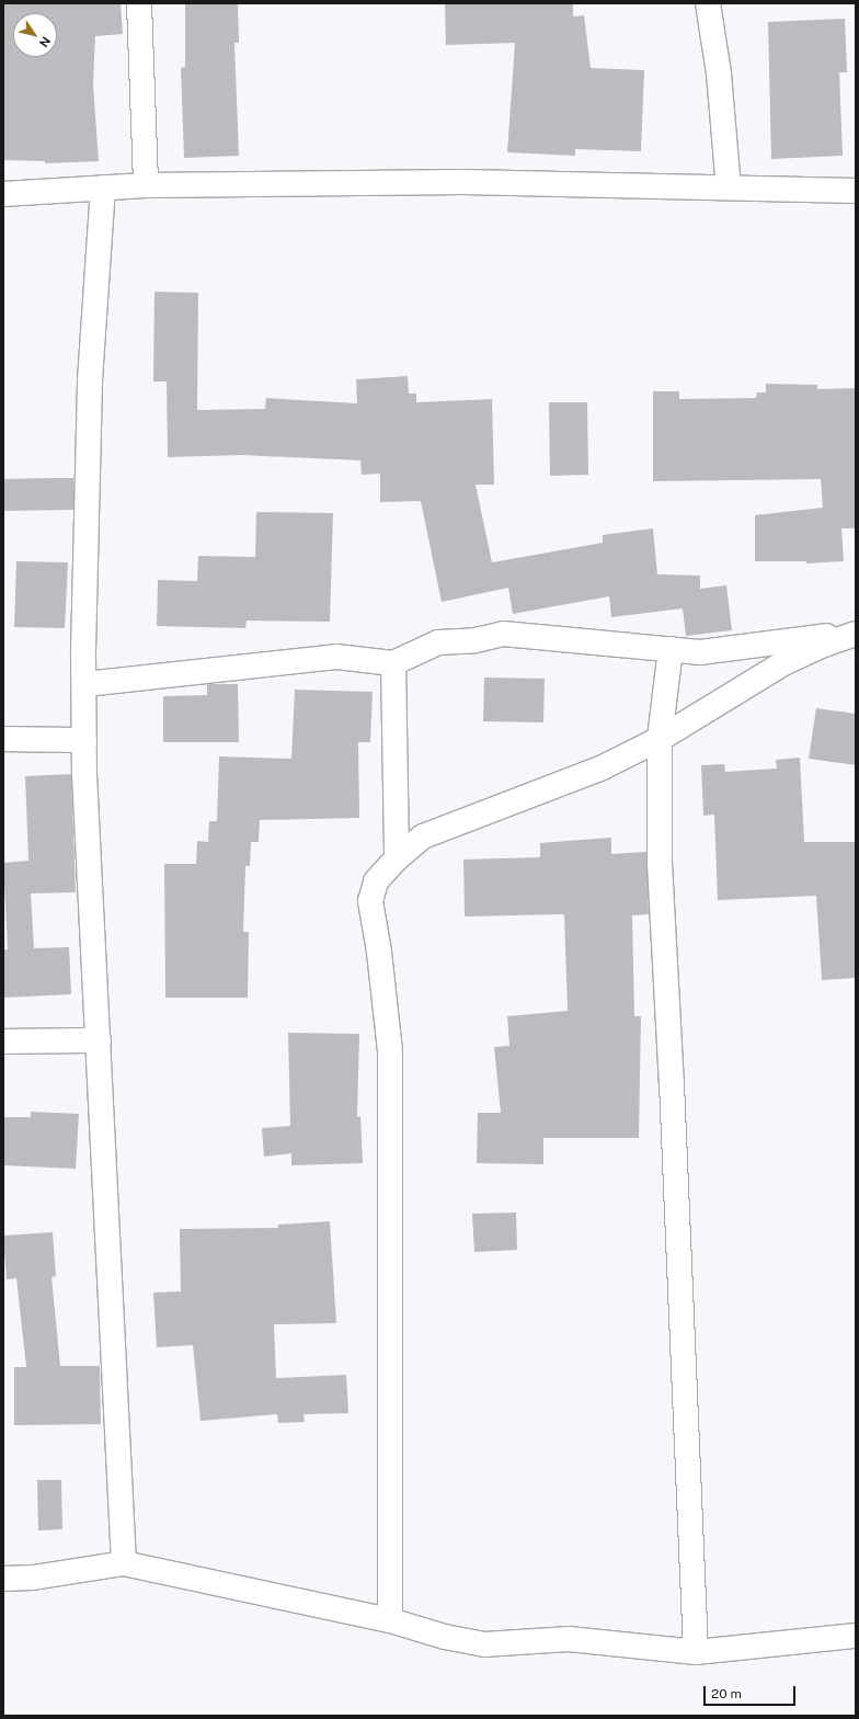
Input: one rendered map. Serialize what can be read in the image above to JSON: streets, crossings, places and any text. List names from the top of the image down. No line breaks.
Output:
{"scale_bar":"20 m","north":"bottom right"}
